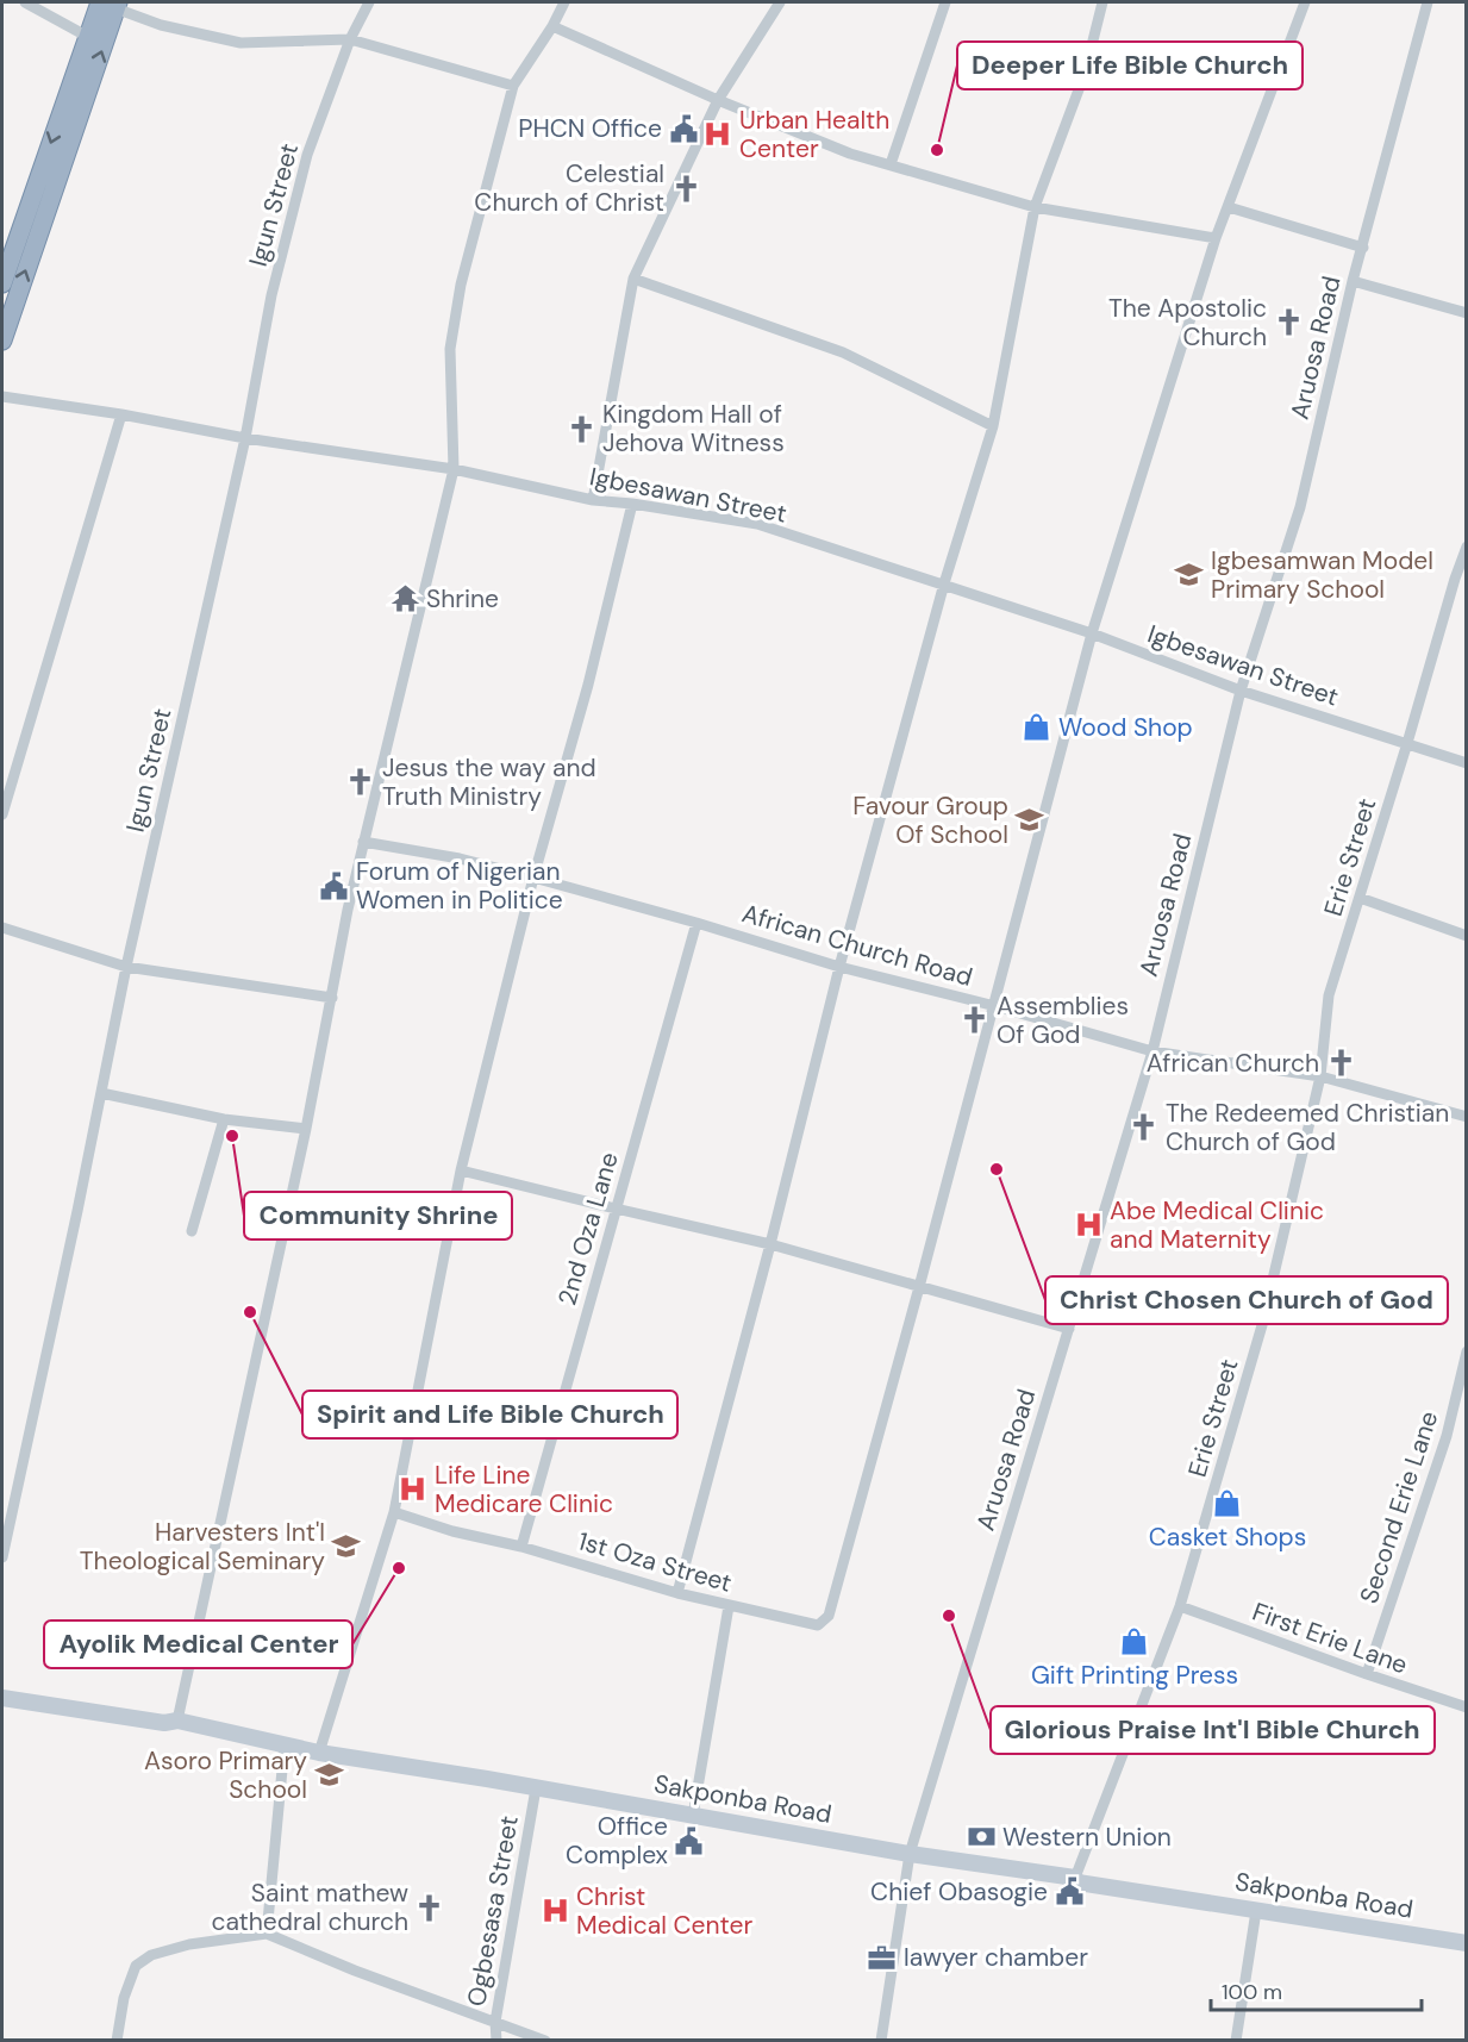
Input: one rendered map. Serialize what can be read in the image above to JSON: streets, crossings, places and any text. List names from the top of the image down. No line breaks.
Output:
{"streets":{"main road":["Sakponba Road"],"street":["Igun Street","Aruosa Road","Igbesawan Street","Erie Street","African Church Road","2nd Oza Lane","Second Erie Lane","1st Oza Street","First Erie Lane","Ogbesasa Street"]},"crossings":[["Igun Street","Igbesawan Street"],["Aruosa Road","Igbesawan Street"],["Aruosa Road","African Church Road"],["Aruosa Road","Sakponba Road"],["Igbesawan Street","Erie Street"],["Erie Street","African Church Road"],["Erie Street","First Erie Lane"],["Erie Street","Sakponba Road"],["African Church Road","2nd Oza Lane"],["2nd Oza Lane","1st Oza Street"],["Second Erie Lane","First Erie Lane"],["Sakponba Road","Ogbesasa Street"]],"places":{"public building":["PHCN Office","Forum of Nigerian Women in Politice","Office Complex","Chief Obasogie"],"hospital":["Urban Health Center","Abe Medical Clinic and Maternity","Life Line Medicare Clinic","Christ Medical Center"],"other":["Deeper Life Bible Church","Community Shrine","Christ Chosen Church of God","Spirit and Life Bible Church","Ayolik Medical Center","Glorious Praise Int'l Bible Church"],"church":["Celestial Church of Christ","The Apostolic Church","Kingdom Hall of Jehova Witness","Jesus the way and Truth Ministry","Assemblies Of God","African Church","The Redeemed Christian Church of God","Saint mathew cathedral church"],"school or university":["Igbesamwan Model Primary School","Favour Group Of School","Harvesters Int'l Theological Seminary","Asoro Primary School"],"temple":["Shrine"],"shop":["Wood Shop","Casket Shops","Gift Printing Press"],"bank":["Western Union"],"office":["lawyer chamber"]},"scale_bar":"100 m"}
